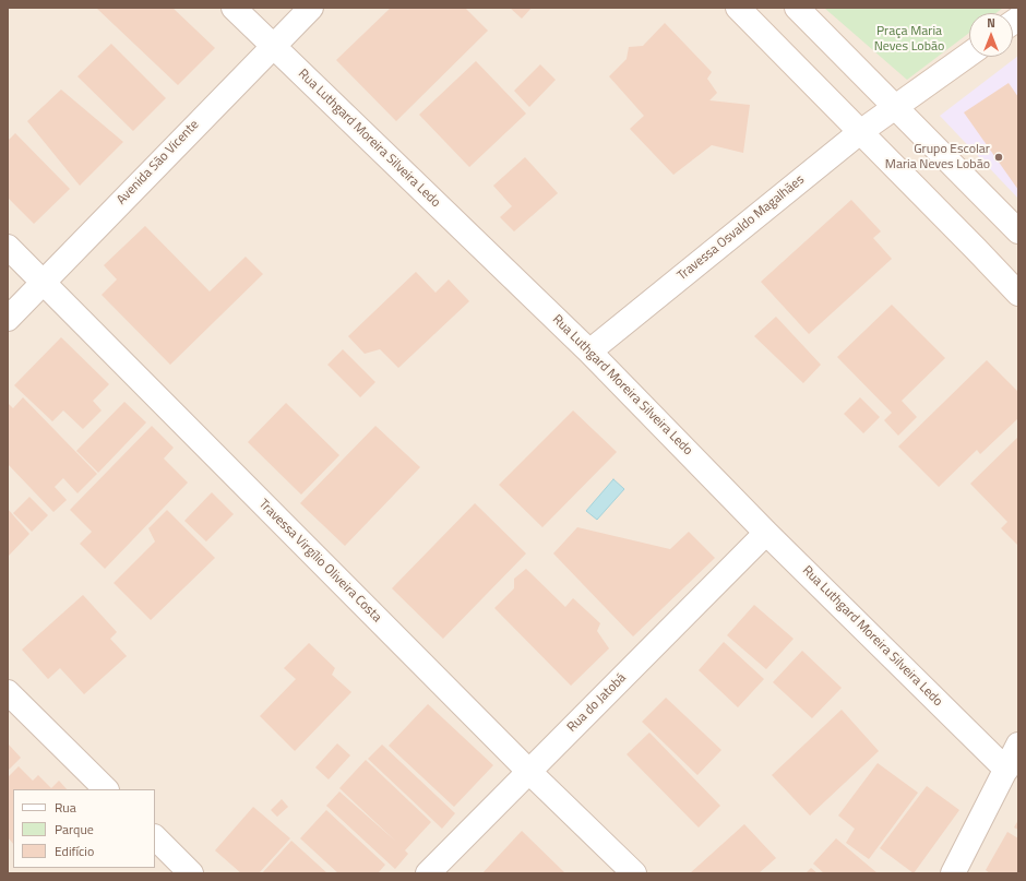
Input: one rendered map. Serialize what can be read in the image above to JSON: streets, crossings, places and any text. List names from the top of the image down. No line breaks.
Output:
{"streets":{"street":["Rua Luthgard Moreira Silveira Ledo","Avenida São Vicente","Travessa Osvaldo Magalhães","Travessa Virgílio Oliveira Costa","Rua do Jatobá"]},"crossings":[["Rua Luthgard Moreira Silveira Ledo","Avenida São Vicente"],["Rua Luthgard Moreira Silveira Ledo","Travessa Osvaldo Magalhães"],["Rua Luthgard Moreira Silveira Ledo","Rua do Jatobá"],["Avenida São Vicente","Travessa Virgílio Oliveira Costa"],["Travessa Virgílio Oliveira Costa","Rua do Jatobá"]],"parks":["Praça Maria Neves Lobão"],"places":["Grupo Escolar Maria Neves Lobão"],"legend":["Rua","Parque","Edifício"],"north":"top"}
